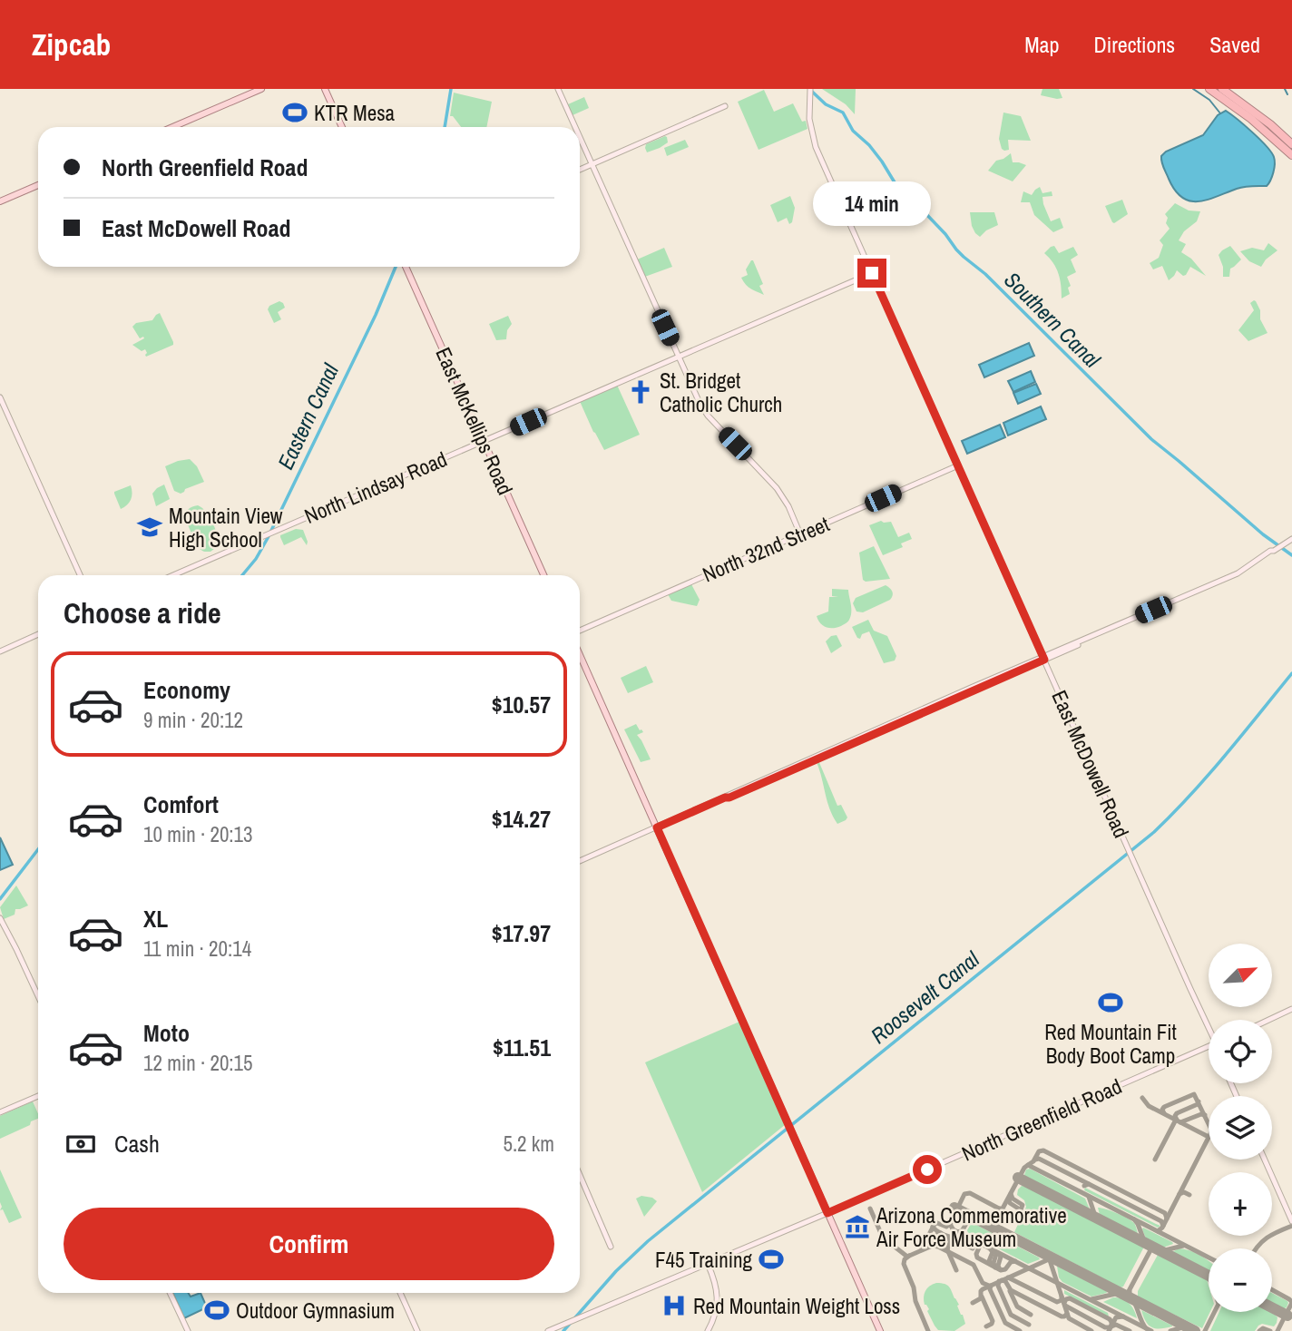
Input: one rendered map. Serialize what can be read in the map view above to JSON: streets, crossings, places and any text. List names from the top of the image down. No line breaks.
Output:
{"streets":{"main road":["East McKellips Road","North Lindsay Road","North 32nd Street","East McDowell Road","North Greenfield Road"]},"crossings":[["East McKellips Road","North Lindsay Road"],["North Lindsay Road","East McDowell Road"],["North 32nd Street","East McDowell Road"]],"water":["Southern Canal","Eastern Canal","Roosevelt Canal"],"places":{"sports":["KTR Mesa","Red Mountain Fit Body Boot Camp","F45 Training","Outdoor Gymnasium"],"church":["St. Bridget Catholic Church"],"school or university":["Mountain View High School"],"museum":["Arizona Commemorative Air Force Museum"],"hospital":["Red Mountain Weight Loss"]},"north":"top right","page":{"header":"Zipcab","nav":["Map","Directions","Saved"],"banner":["North Greenfield Road","East McDowell Road"],"bubble":"14 min","heading":"Choose a ride","list":[{"name":"Economy","note":"9 min · 20:12","value":"$10.57"},{"name":"Comfort","note":"10 min · 20:13","value":"$14.27"},{"name":"XL","note":"11 min · 20:14","value":"$17.97"},{"name":"Moto","note":"12 min · 20:15","value":"$11.51"}],"map_buttons":["+","−"],"pay":["Cash","5.2 km"],"buttons":"Confirm"}}
